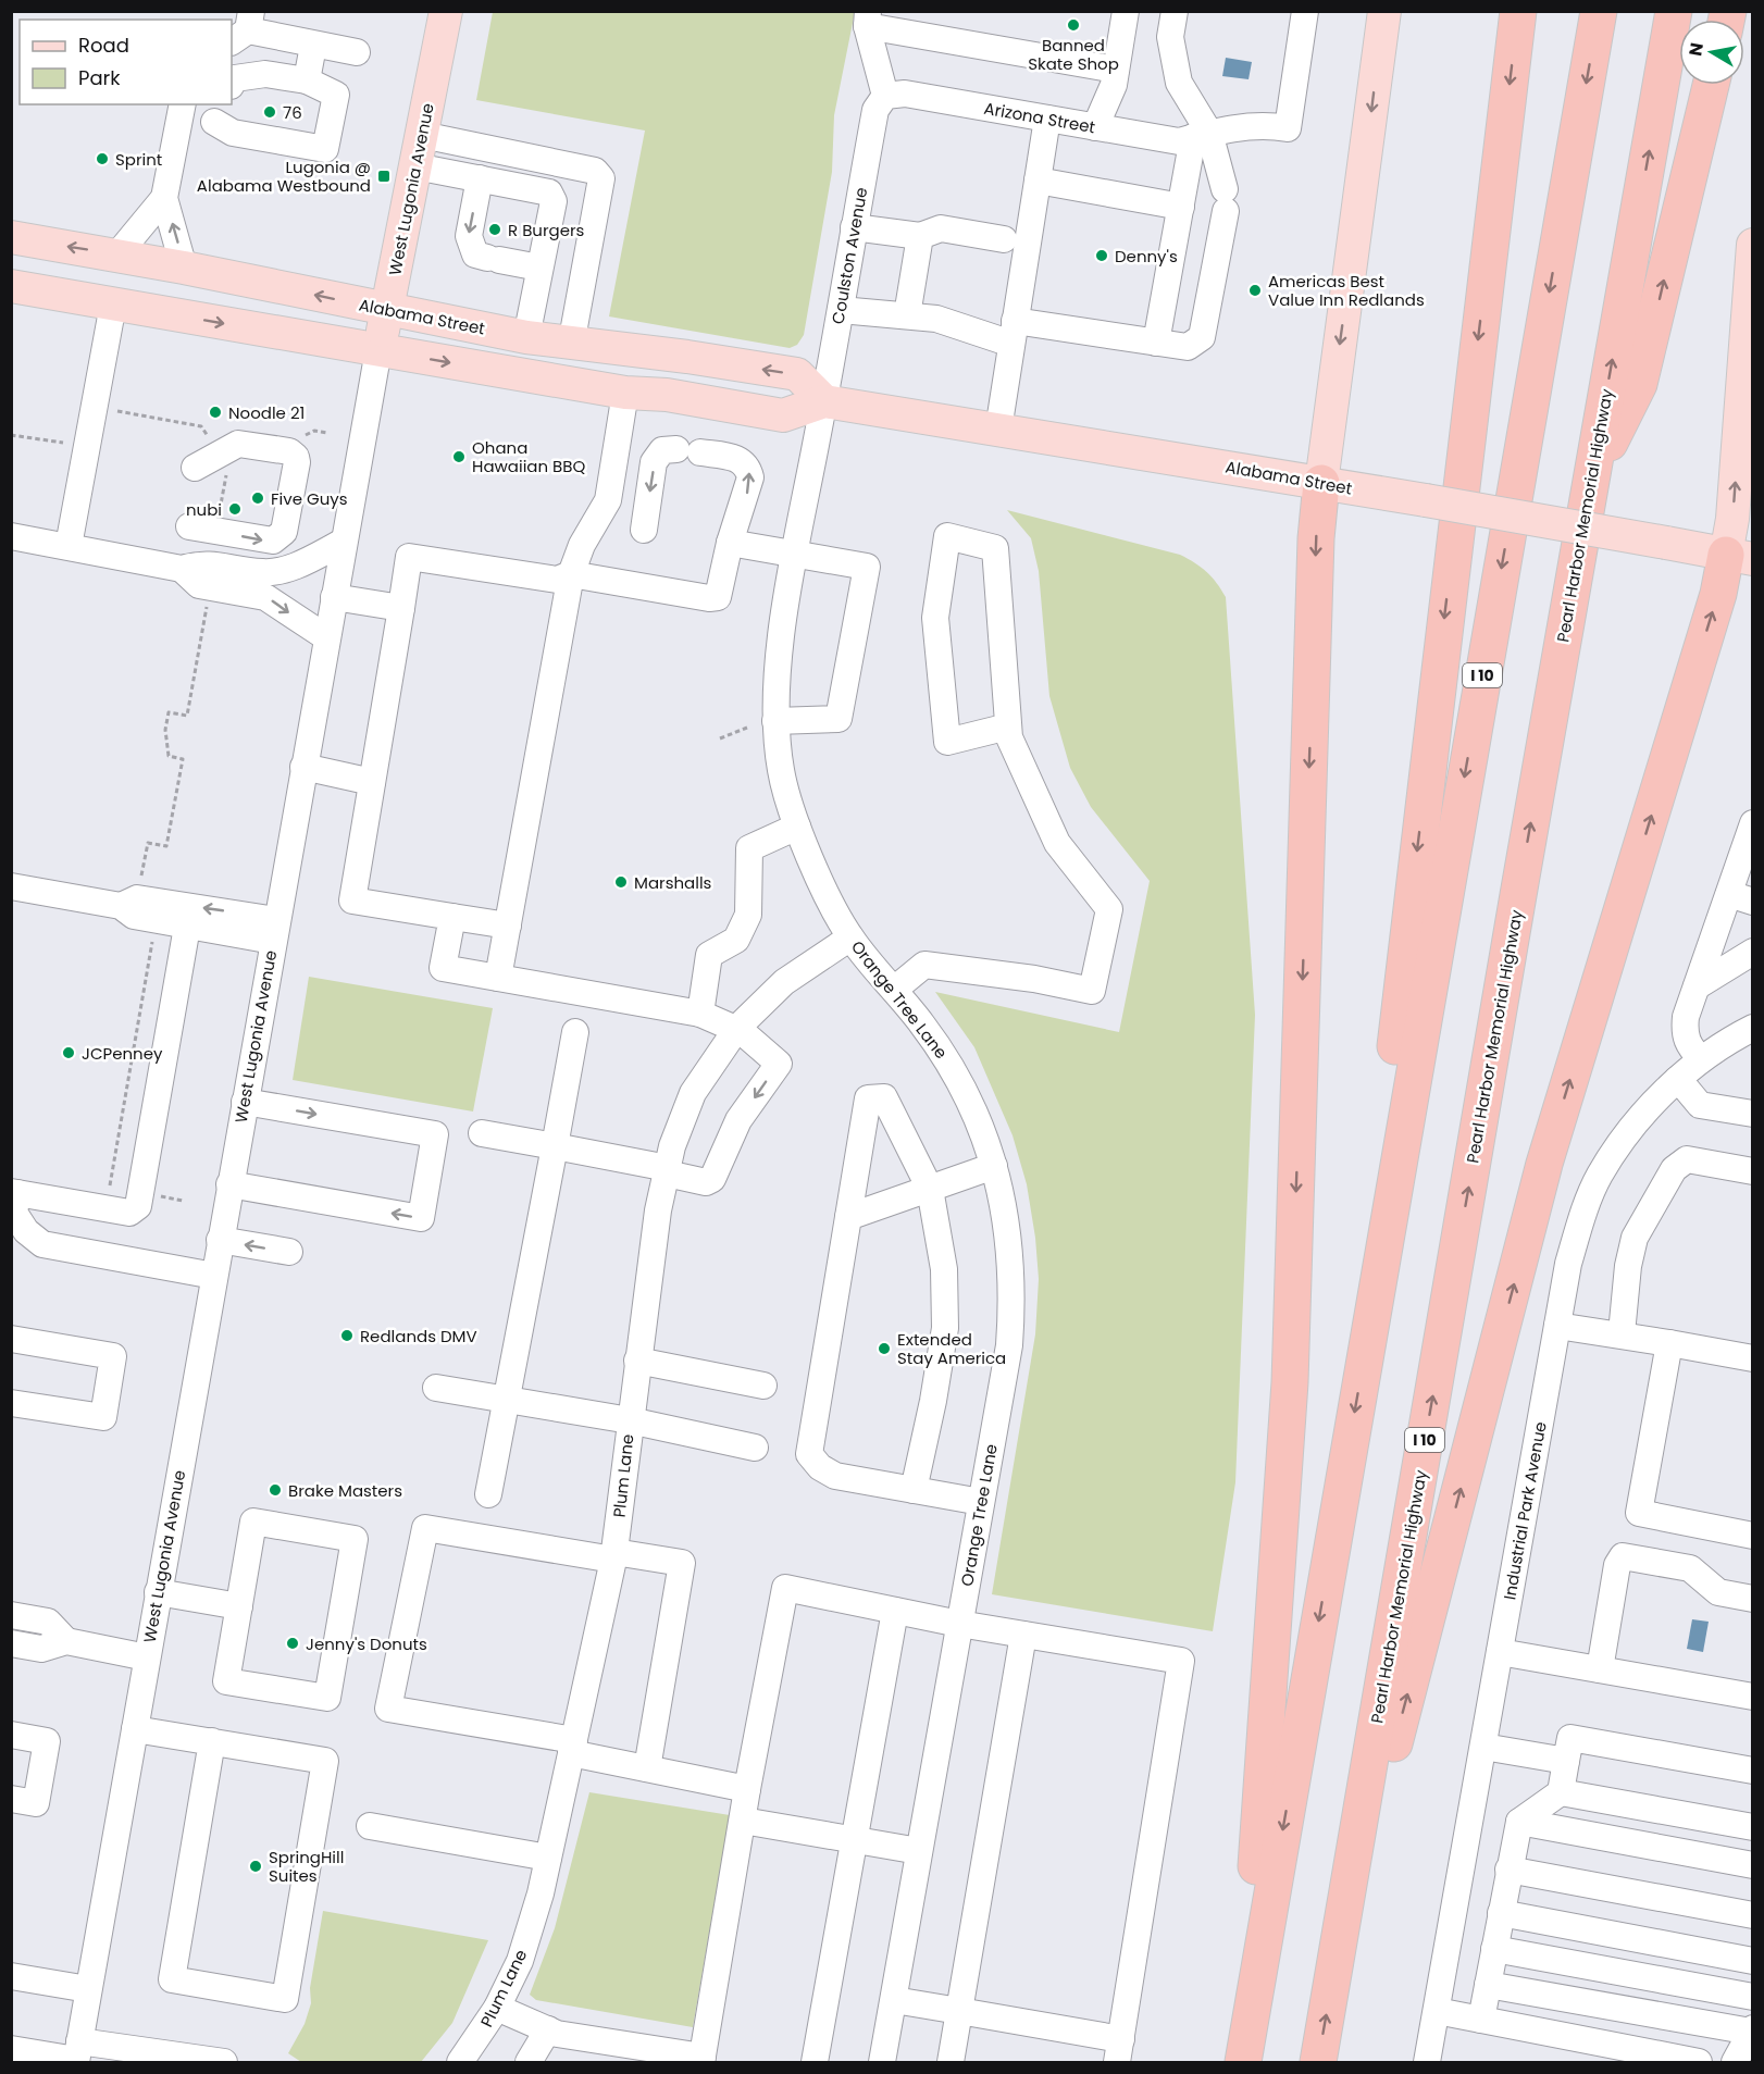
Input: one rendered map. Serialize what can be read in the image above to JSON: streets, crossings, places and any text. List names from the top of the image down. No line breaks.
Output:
{"streets":{"highway":["Pearl Harbor Memorial Highway","I 10"],"main road":["West Lugonia Avenue","Alabama Street"],"street":["Arizona Street","Coulston Avenue","Orange Tree Lane","Plum Lane","Industrial Park Avenue"]},"crossings":[["Arizona Street","Coulston Avenue"],["West Lugonia Avenue","Alabama Street"],["Coulston Avenue","Alabama Street"],["Coulston Avenue","Orange Tree Lane"],["Alabama Street","Orange Tree Lane"],["Orange Tree Lane","Plum Lane"]],"places":{"other":["Banned Skate Shop","76","Sprint","R Burgers","Denny's","Americas Best Value Inn Redlands","Noodle 21","Ohana Hawaiian BBQ","Five Guys","nubi","Marshalls","JCPenney","Redlands DMV","Extended Stay America","Brake Masters","Jenny's Donuts","SpringHill Suites"],"transit":["Lugonia @ Alabama Westbound"]},"legend":["Road","Park"],"north":"left"}
